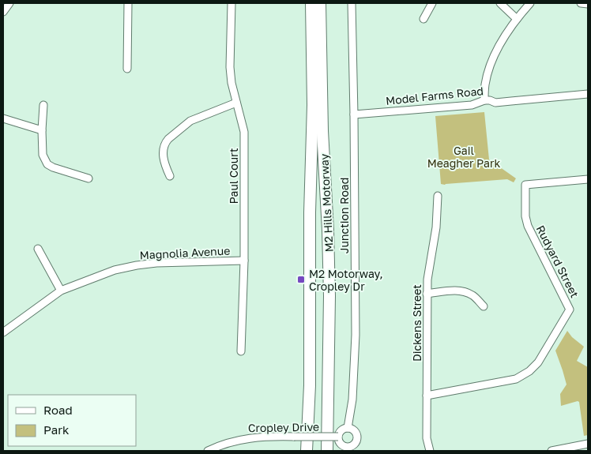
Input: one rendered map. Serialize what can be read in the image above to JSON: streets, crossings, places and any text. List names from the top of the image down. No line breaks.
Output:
{"streets":{"highway":["M2 Hills Motorway"],"street":["Model Farms Road","Paul Court","Junction Road","Magnolia Avenue","Rudyard Street","Dickens Street","Cropley Drive"]},"crossings":[["Model Farms Road","Junction Road"],["Paul Court","Magnolia Avenue"],["Junction Road","Cropley Drive"],["Rudyard Street","Dickens Street"]],"parks":["Gail Meagher Park"],"places":{"transit":["M2 Motorway, Cropley Dr"]},"legend":["Road","Park"]}
